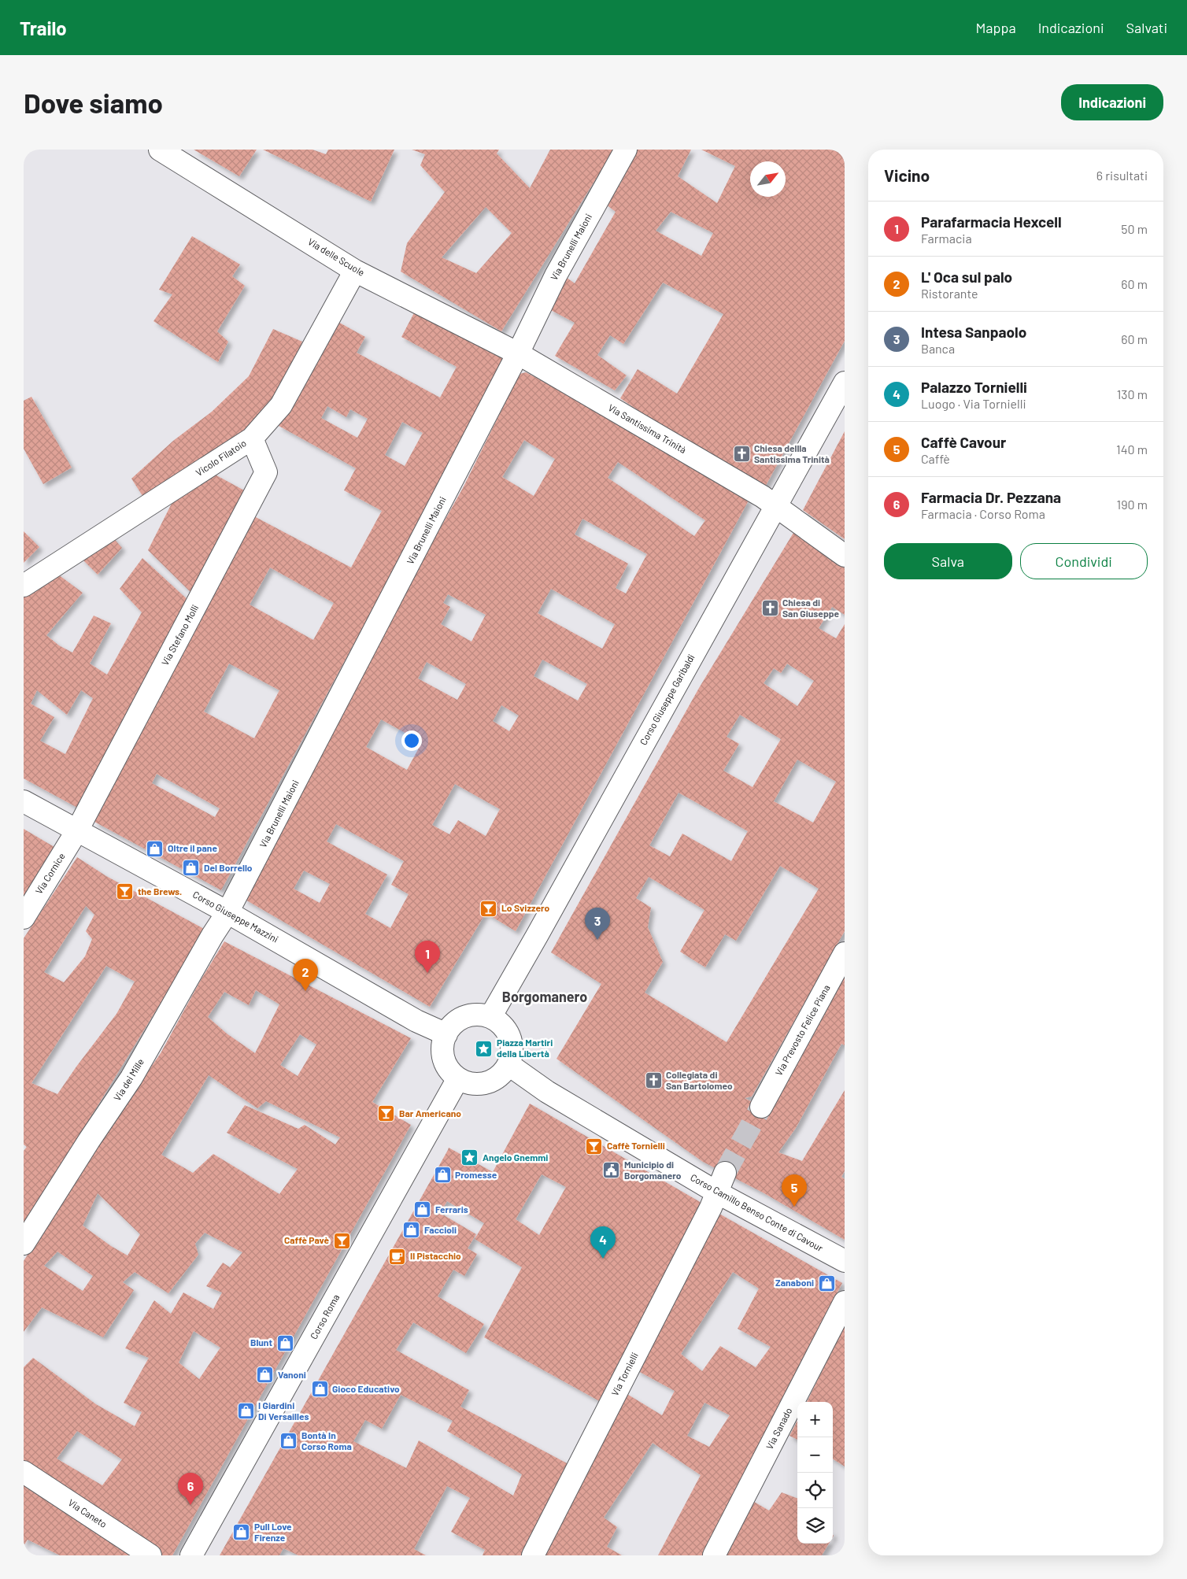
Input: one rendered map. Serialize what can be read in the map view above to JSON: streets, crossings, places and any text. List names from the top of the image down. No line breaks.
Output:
{"streets":{"street":["Via Brunelli Maioni","Via delle Scuole","Via Santissima Trinità","Vicolo Filatoio","Via Stefano Molli","Corso Giuseppe Garibaldi","Via Cornice","Corso Giuseppe Mazzini","Via Prevosto Felice Piana","Via dei Mille","Corso Camillo Benso Conte di Cavour","Corso Roma","Via Tornielli","Via Sanado","Via Caneto"]},"crossings":[["Via Brunelli Maioni","Via delle Scuole"],["Via Brunelli Maioni","Via Santissima Trinità"],["Via Brunelli Maioni","Corso Giuseppe Mazzini"],["Via Brunelli Maioni","Via dei Mille"],["Via delle Scuole","Via Santissima Trinità"],["Via delle Scuole","Vicolo Filatoio"],["Via Santissima Trinità","Corso Giuseppe Garibaldi"],["Vicolo Filatoio","Via Stefano Molli"],["Via Stefano Molli","Via Cornice"],["Via Stefano Molli","Corso Giuseppe Mazzini"],["Corso Giuseppe Garibaldi","Corso Giuseppe Mazzini"],["Corso Giuseppe Garibaldi","Corso Camillo Benso Conte di Cavour"],["Corso Giuseppe Garibaldi","Corso Roma"],["Via Cornice","Corso Giuseppe Mazzini"],["Corso Giuseppe Mazzini","Via dei Mille"],["Corso Giuseppe Mazzini","Corso Camillo Benso Conte di Cavour"],["Corso Giuseppe Mazzini","Corso Roma"],["Corso Camillo Benso Conte di Cavour","Corso Roma"],["Corso Camillo Benso Conte di Cavour","Via Tornielli"]],"districts":["Borgomanero"],"places":{"church":["Chiesa dellla Santissima Trinità","Chiesa di San Giuseppe","Collegiata di San Bartolomeo"],"shop":["Oltre il pane","Del Borrello","Promesse","Ferraris","Faccioli","Zanaboni","Blunt","Vanoni","Gioco Educativo","I Giardini Di Versailles","Bontà In Corso Roma","Pull Love Firenze"],"bar":["the Brews.","Lo Svizzero","Bar Americano","Caffè Tornielli","Caffè Pavè"],"place":["Piazza Martiri della Libertà","Angelo Gnemmi"],"public building":["Municipio di Borgomanero"],"cafe":["Il Pistacchio"]},"north":"top right","page":{"header":"Trailo","nav":["Mappa","Indicazioni","Salvati"],"buttons":["Indicazioni",["Salva","Condividi"]],"title":"Dove siamo","heading":["Vicino","6 risultati"],"list":[{"mark":"1","name":"Parafarmacia Hexcell","note":"Farmacia","value":"50 m"},{"mark":"2","name":"L' Oca sul palo","note":"Ristorante","value":"60 m"},{"mark":"3","name":"Intesa Sanpaolo","note":"Banca","value":"60 m"},{"mark":"4","name":"Palazzo Tornielli","note":"Luogo · Via Tornielli","value":"130 m"},{"mark":"5","name":"Caffè Cavour","note":"Caffè","value":"140 m"},{"mark":"6","name":"Farmacia Dr. Pezzana","note":"Farmacia · Corso Roma","value":"190 m"}],"pins":["3","1","2","5","4","6"],"map_buttons":["+","−"]}}
